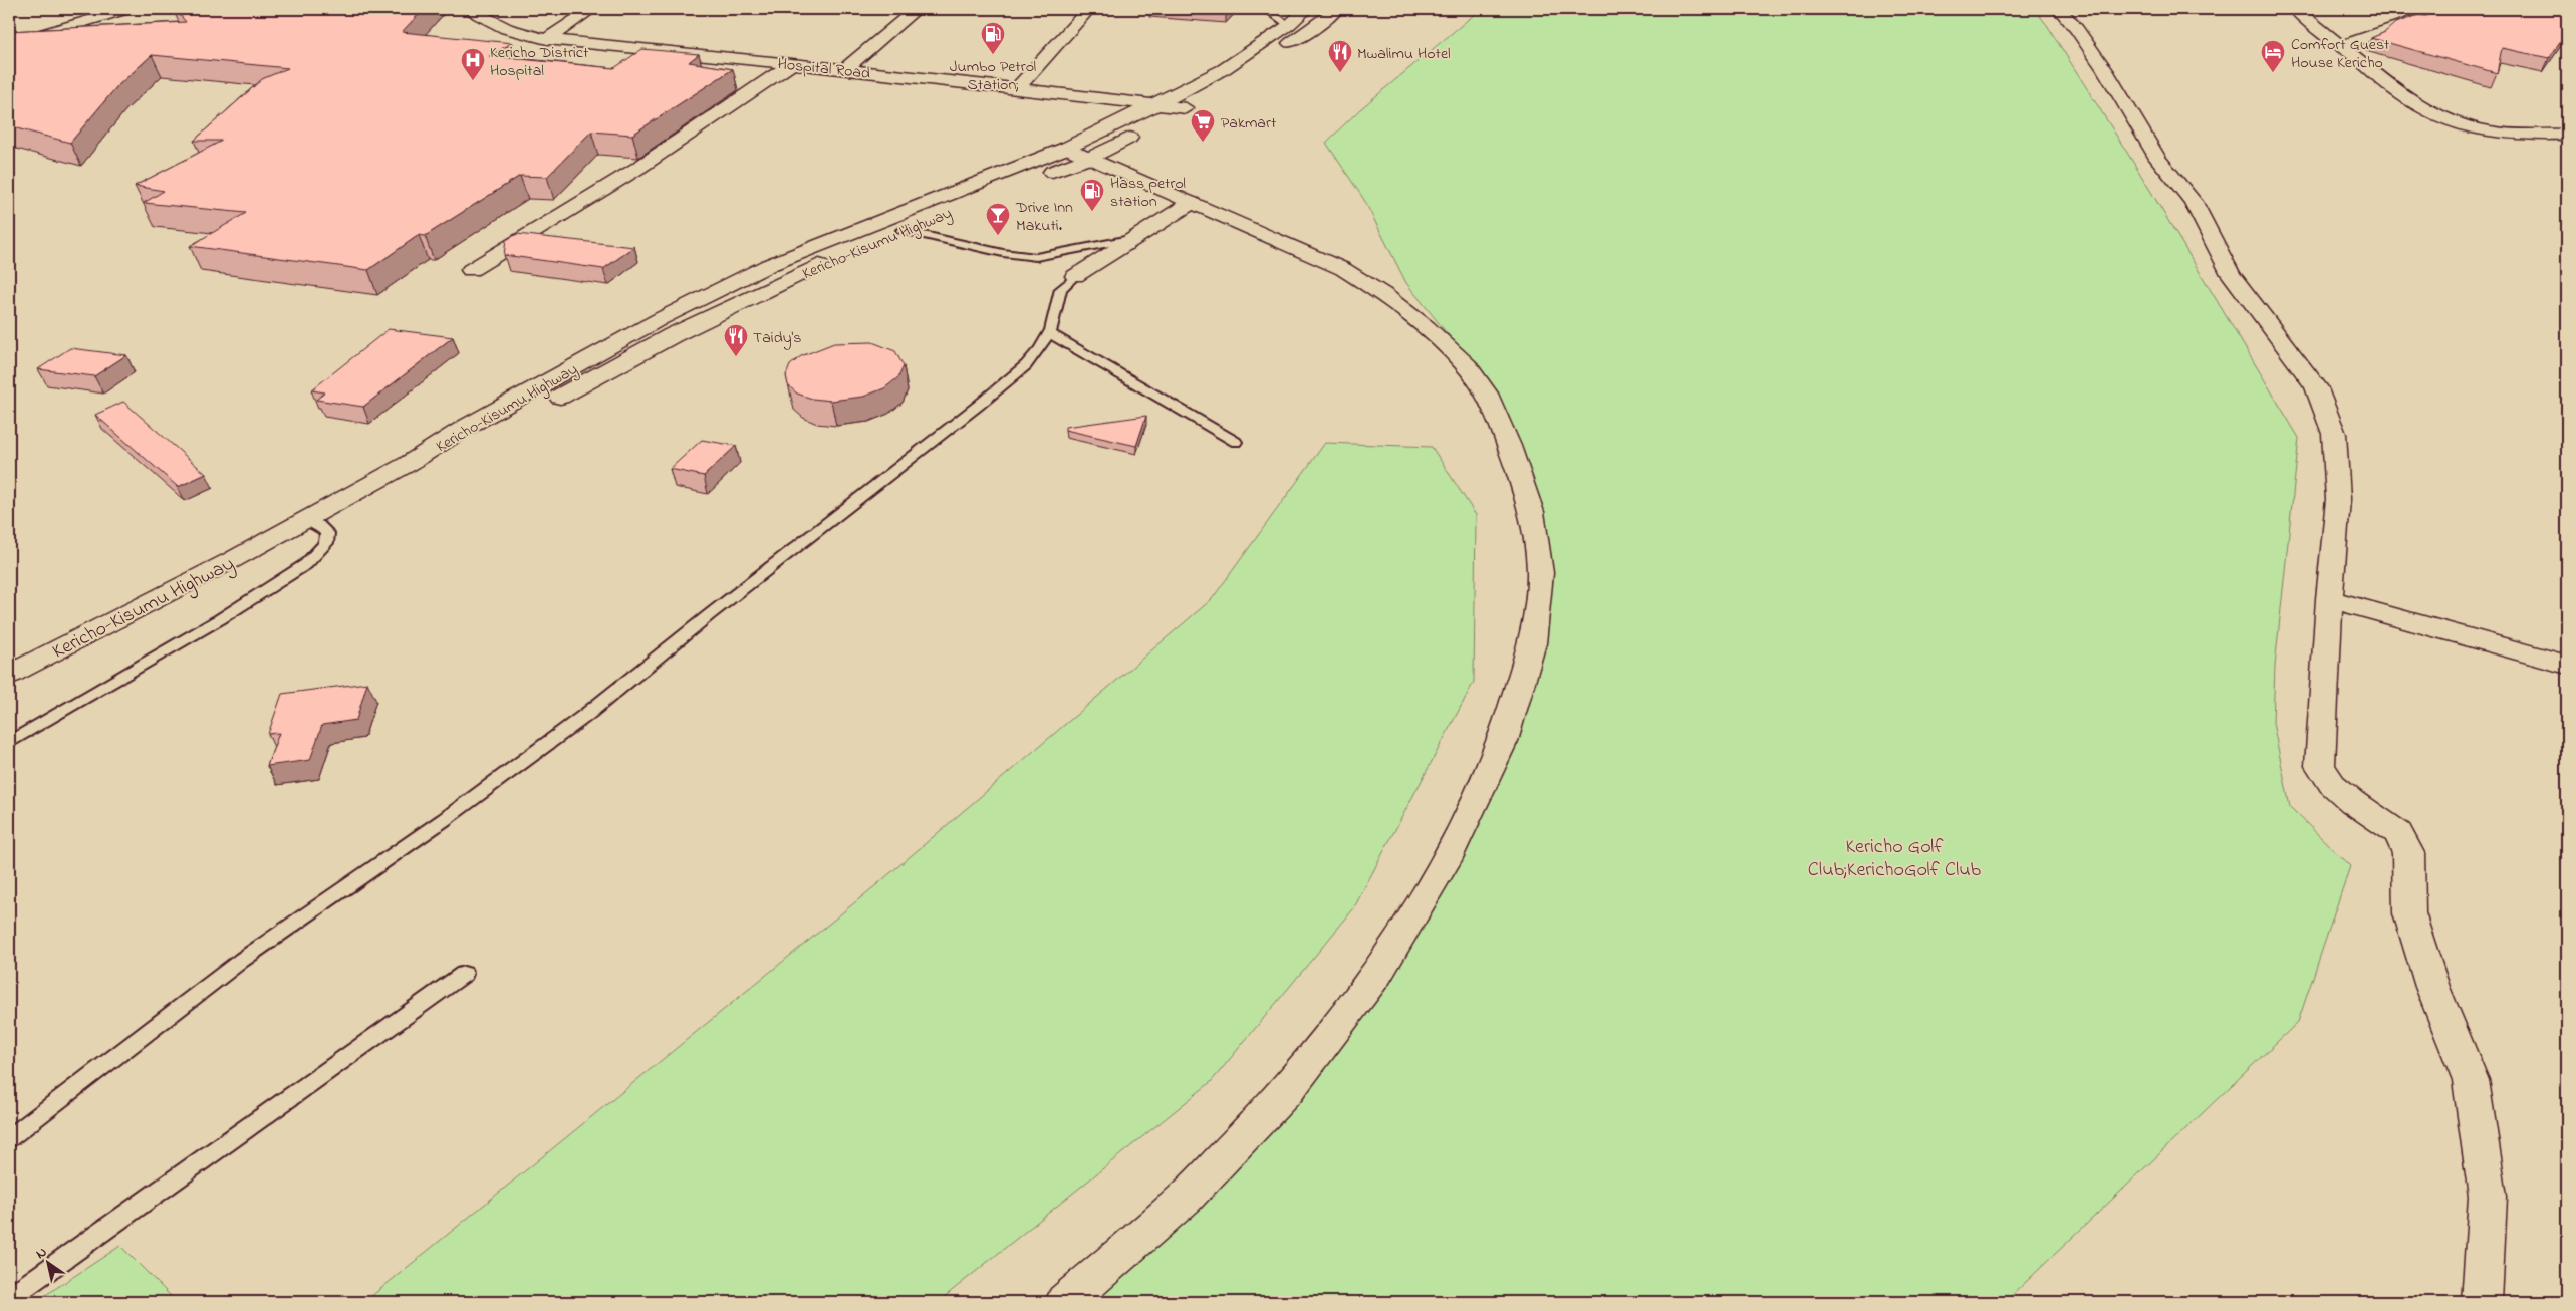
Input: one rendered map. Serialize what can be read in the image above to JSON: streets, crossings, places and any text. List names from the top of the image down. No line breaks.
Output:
{"streets":{"main road":["Hospital Road","Kericho-Kisumu Highway"]},"crossings":[["Hospital Road","Kericho-Kisumu Highway"]],"parks":["Kericho Golf Club;KerichoGolf Club"],"places":{"fuel station":["Jumbo Petrol Station;","Hass petrol station"],"restaurant":["Mwalimu Hotel","Taidy's"],"hotel":["Comfort Guest House Kericho"],"hospital":["Kericho District Hospital"],"supermarket":["Pakmart"],"bar":["Drive Inn Makuti."]},"north":"top left"}
